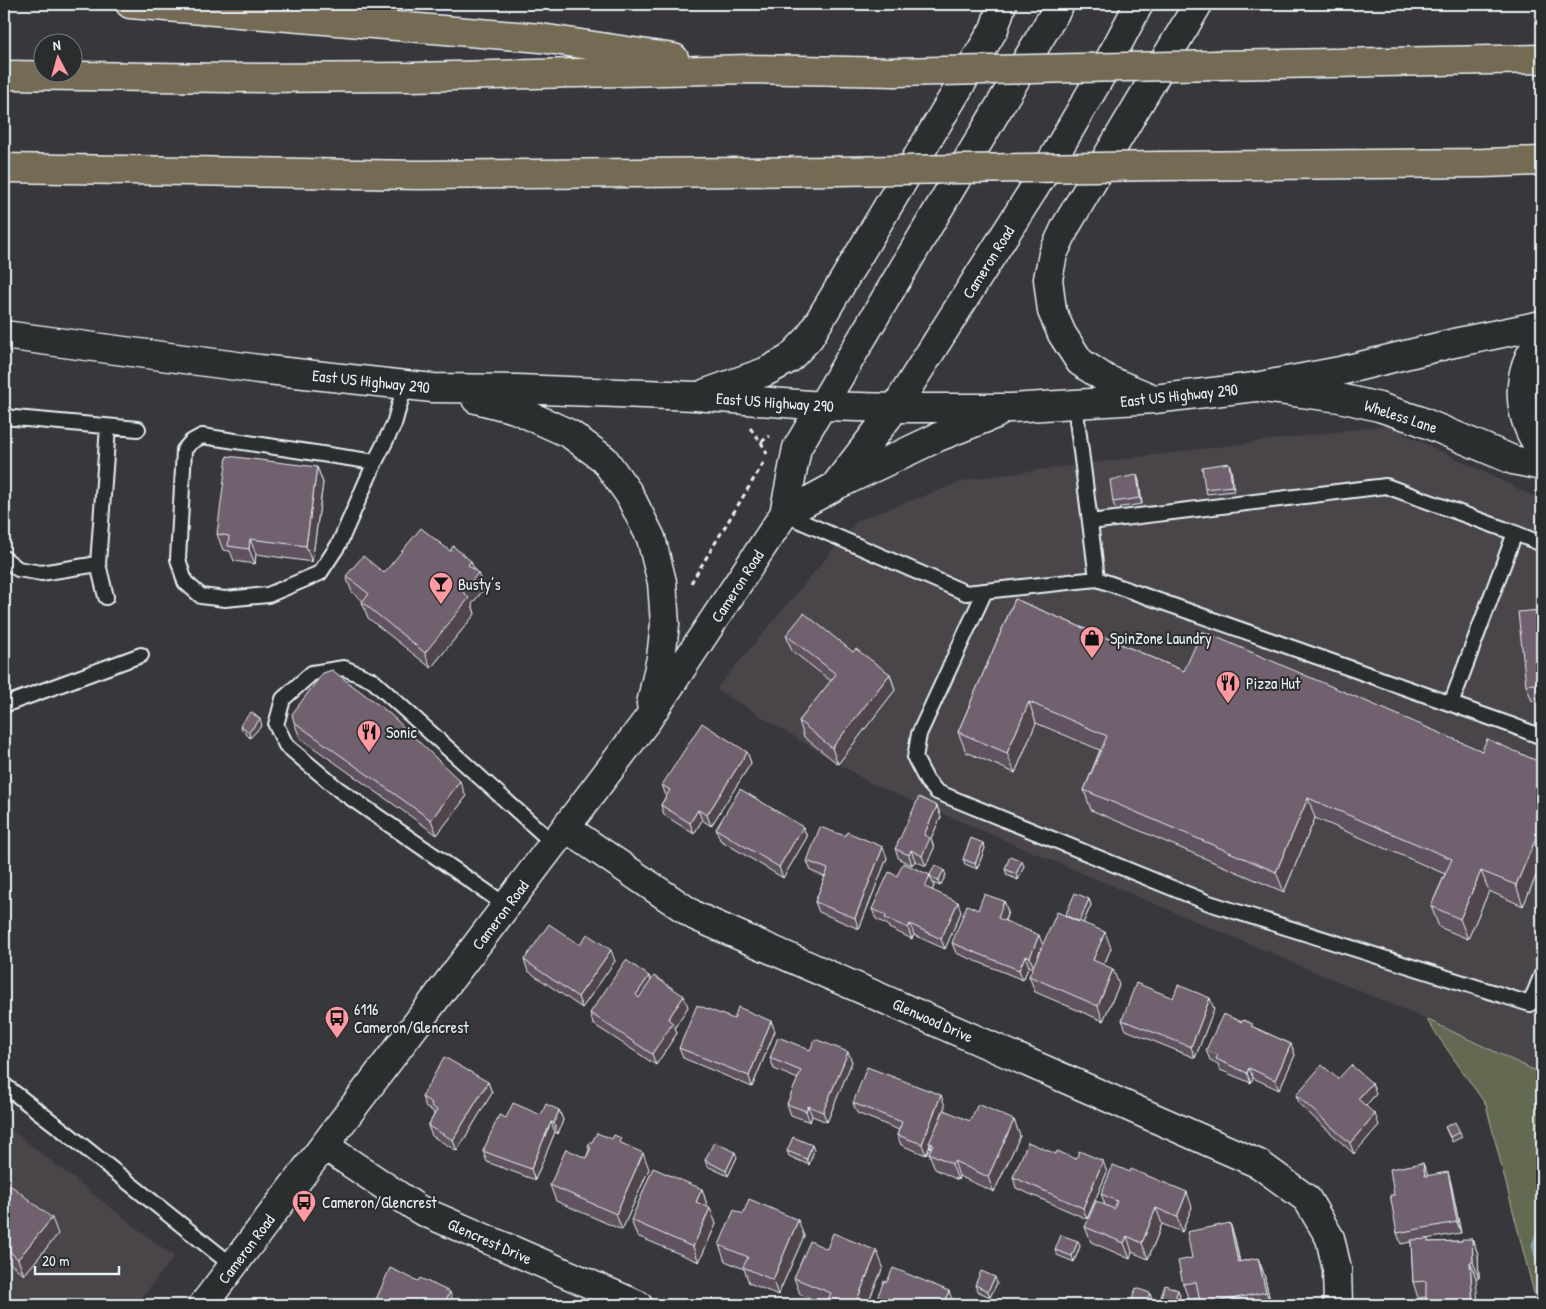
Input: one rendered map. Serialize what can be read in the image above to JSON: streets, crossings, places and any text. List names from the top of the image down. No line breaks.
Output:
{"streets":{"main road":["Cameron Road","East US Highway 290","Wheless Lane","Glenwood Drive","Glencrest Drive"]},"crossings":[["Cameron Road","East US Highway 290"],["Cameron Road","Glenwood Drive"],["Cameron Road","Glencrest Drive"],["East US Highway 290","Wheless Lane"]],"places":{"bar":["Busty’s"],"shop":["SpinZone Laundry"],"restaurant":["Pizza Hut","Sonic"],"bus stop":["6116 Cameron/Glencrest","Cameron/Glencrest"]},"scale_bar":"20 m","north":"top"}
